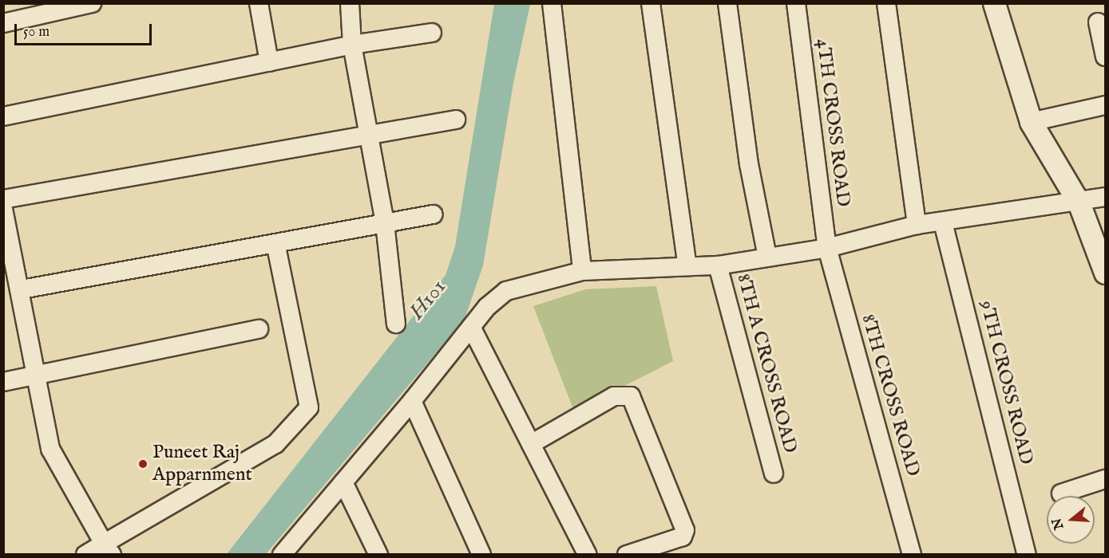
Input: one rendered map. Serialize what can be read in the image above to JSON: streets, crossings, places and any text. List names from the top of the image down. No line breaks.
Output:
{"streets":{"street":["4TH CROSS ROAD","8TH A CROSS ROAD","9TH CROSS ROAD","8TH CROSS ROAD"]},"crossings":[["4TH CROSS ROAD","8TH CROSS ROAD"]],"water":["H101"],"places":["Puneet Raj Apparnment"],"scale_bar":"50 m","north":"left"}
